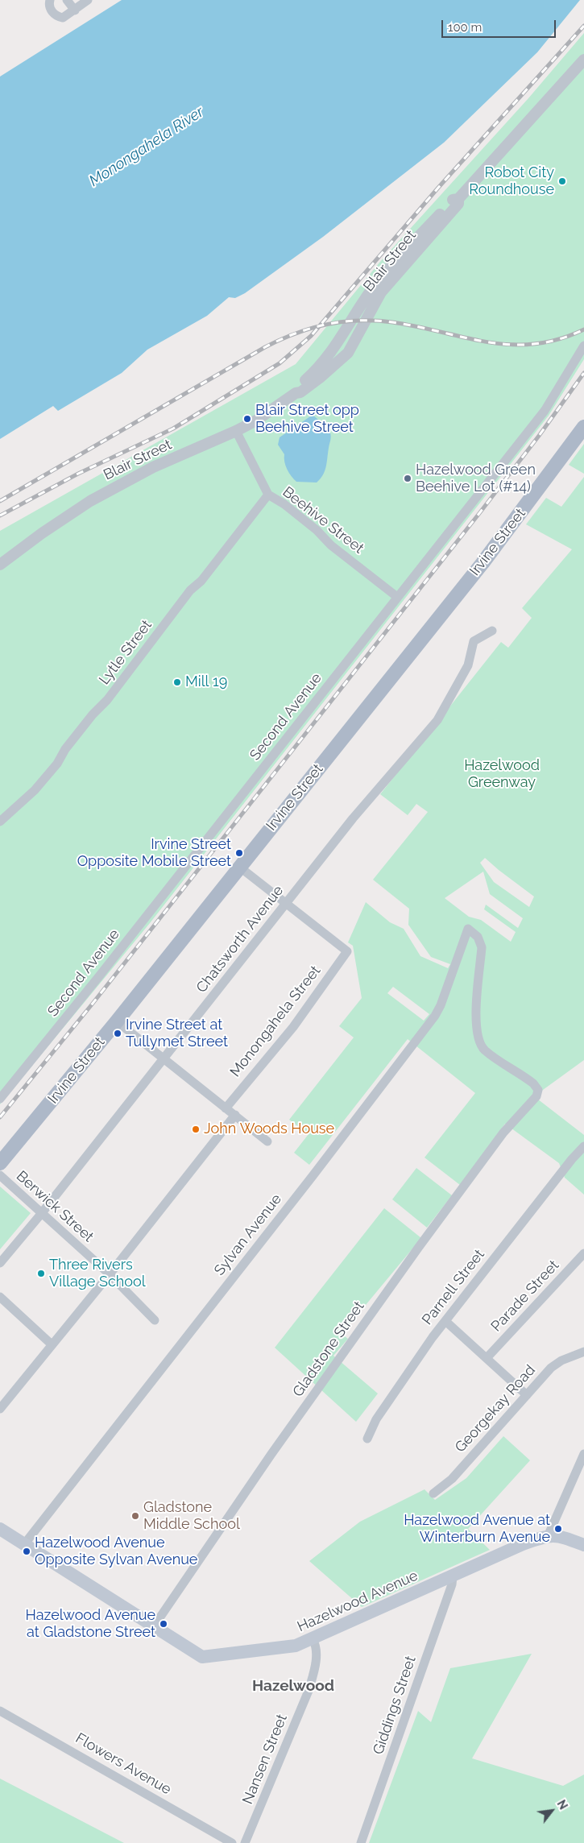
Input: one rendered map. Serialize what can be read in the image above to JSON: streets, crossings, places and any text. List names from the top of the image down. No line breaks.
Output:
{"streets":{"main road":["Irvine Street","Hazelwood Avenue"],"street":["Blair Street","Beehive Street","Lytle Street","Second Avenue","Chatsworth Avenue","Monongahela Street","Berwick Street","Sylvan Avenue","Parnell Street","Parade Street","Gladstone Street","Georgekay Road","Giddings Street","Nansen Street","Flowers Avenue"]},"crossings":[["Blair Street","Beehive Street"],["Beehive Street","Lytle Street"],["Beehive Street","Second Avenue"],["Chatsworth Avenue","Monongahela Street"],["Chatsworth Avenue","Berwick Street"],["Sylvan Avenue","Gladstone Street"],["Sylvan Avenue","Hazelwood Avenue"],["Gladstone Street","Hazelwood Avenue"],["Hazelwood Avenue","Giddings Street"],["Hazelwood Avenue","Nansen Street"]],"districts":["Hazelwood"],"water":["Monongahela River"],"parks":["Hazelwood Greenway"],"places":["Robot City Roundhouse","Blair Street opp Beehive Street","Hazelwood Green Beehive Lot (#14)","Mill 19","Irvine Street Opposite Mobile Street","Irvine Street at Tullymet Street","John Woods House","Three Rivers Village School","Gladstone Middle School","Hazelwood Avenue at Winterburn Avenue","Hazelwood Avenue Opposite Sylvan Avenue","Hazelwood Avenue at Gladstone Street"],"scale_bar":"100 m","north":"top right"}
